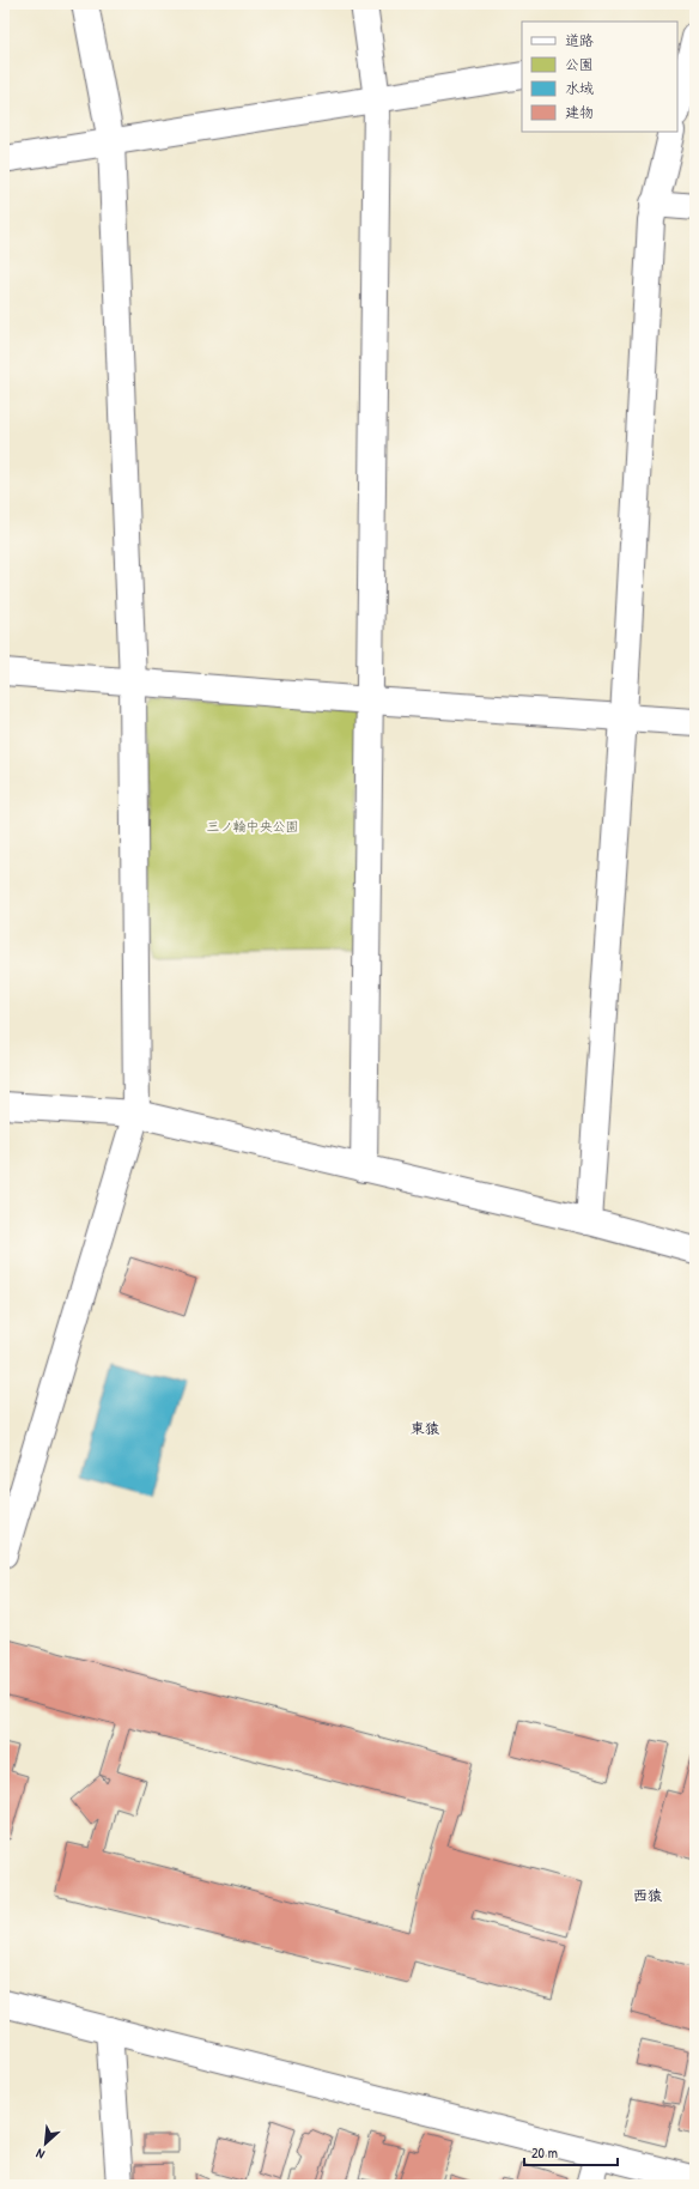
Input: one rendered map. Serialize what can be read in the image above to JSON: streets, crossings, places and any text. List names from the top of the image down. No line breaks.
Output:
{"districts":["東猿","西猿"],"parks":["三ノ輪中央公園"],"legend":["道路","公園","水域","建物"],"scale_bar":"20 m","north":"bottom left"}
